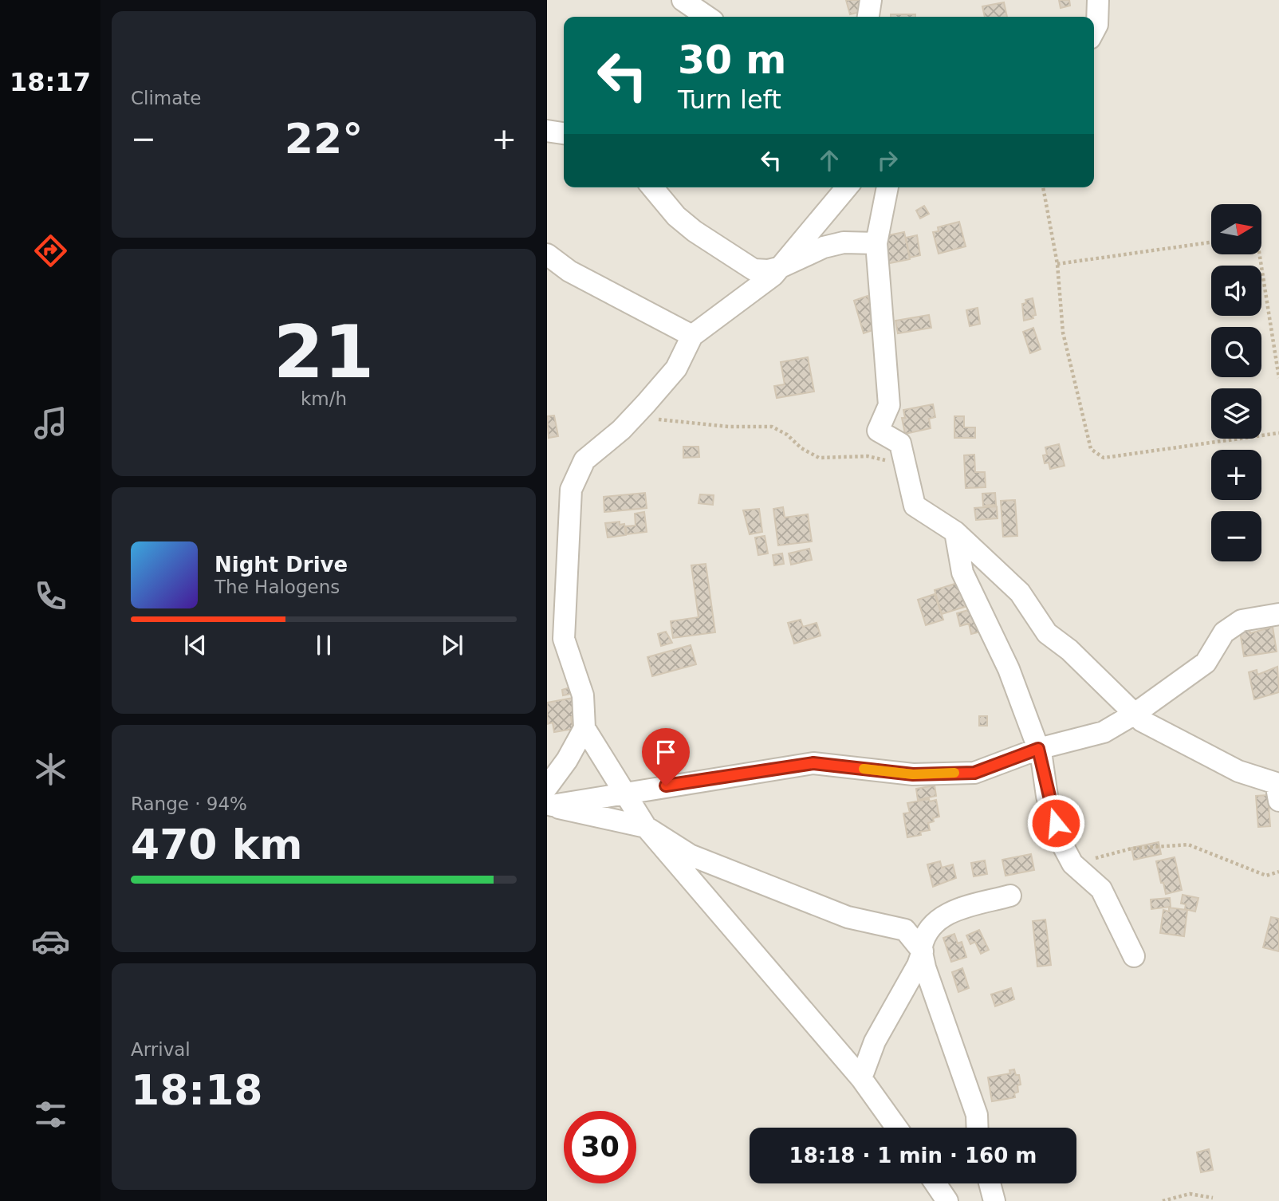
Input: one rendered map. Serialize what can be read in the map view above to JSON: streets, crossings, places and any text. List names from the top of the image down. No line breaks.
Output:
{"north":"right","page":{"tabs":"18:17","tile":["Climate",["21","km/h"],["Range · 94%","470 km"],["Arrival","18:18"]],"turn":["30 m","Turn left"],"heat":["−","22°","+"],"map_buttons":["+","−"],"song":["Night Drive","The Halogens"],"limit":"30","trip":"18:18 · 1 min · 160 m"}}
